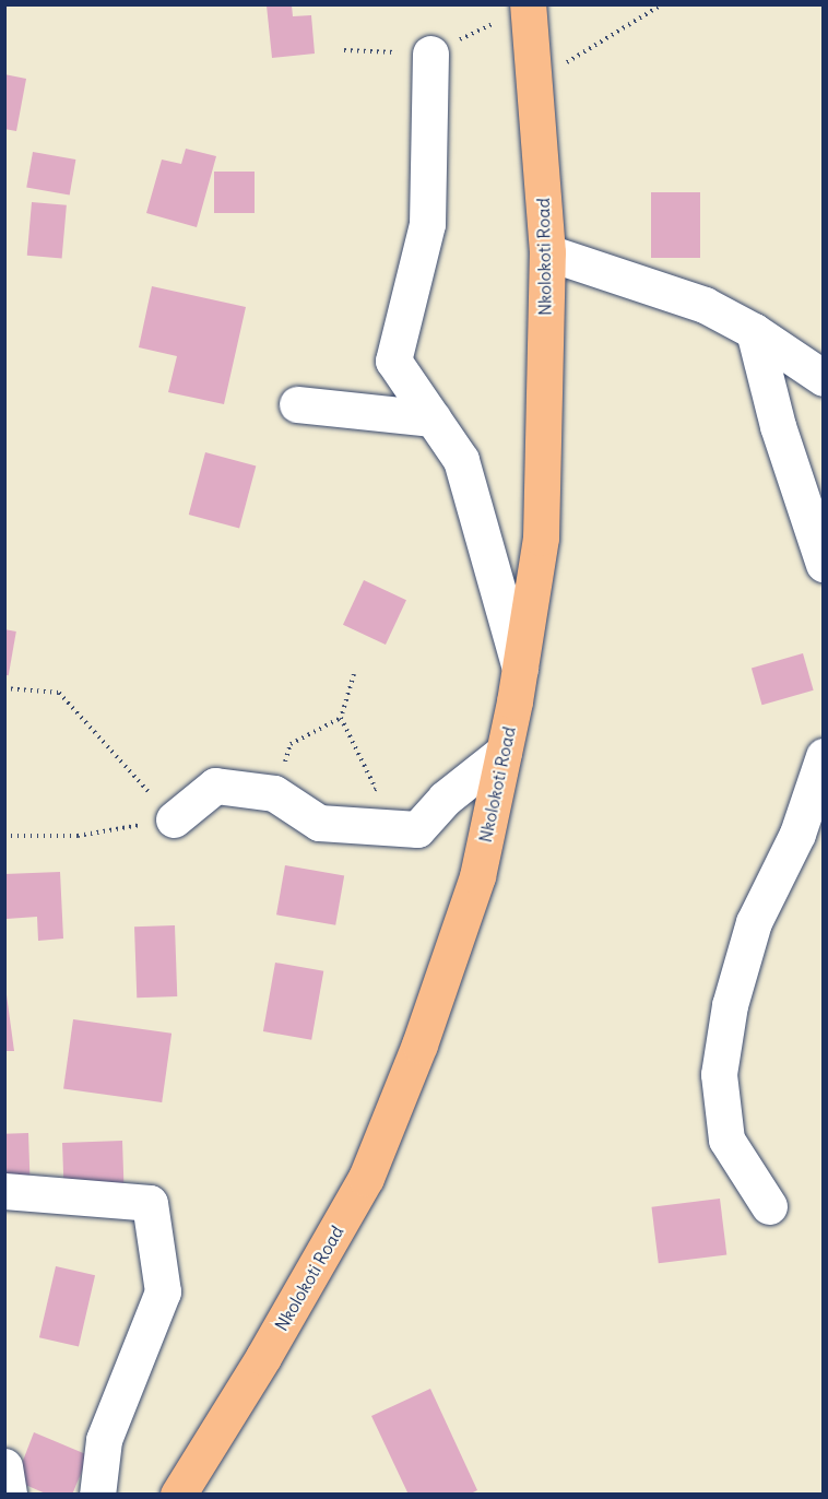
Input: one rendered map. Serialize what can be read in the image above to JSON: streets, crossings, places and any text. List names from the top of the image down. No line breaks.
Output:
{"streets":{"main road":["Nkolokoti Road"]}}
